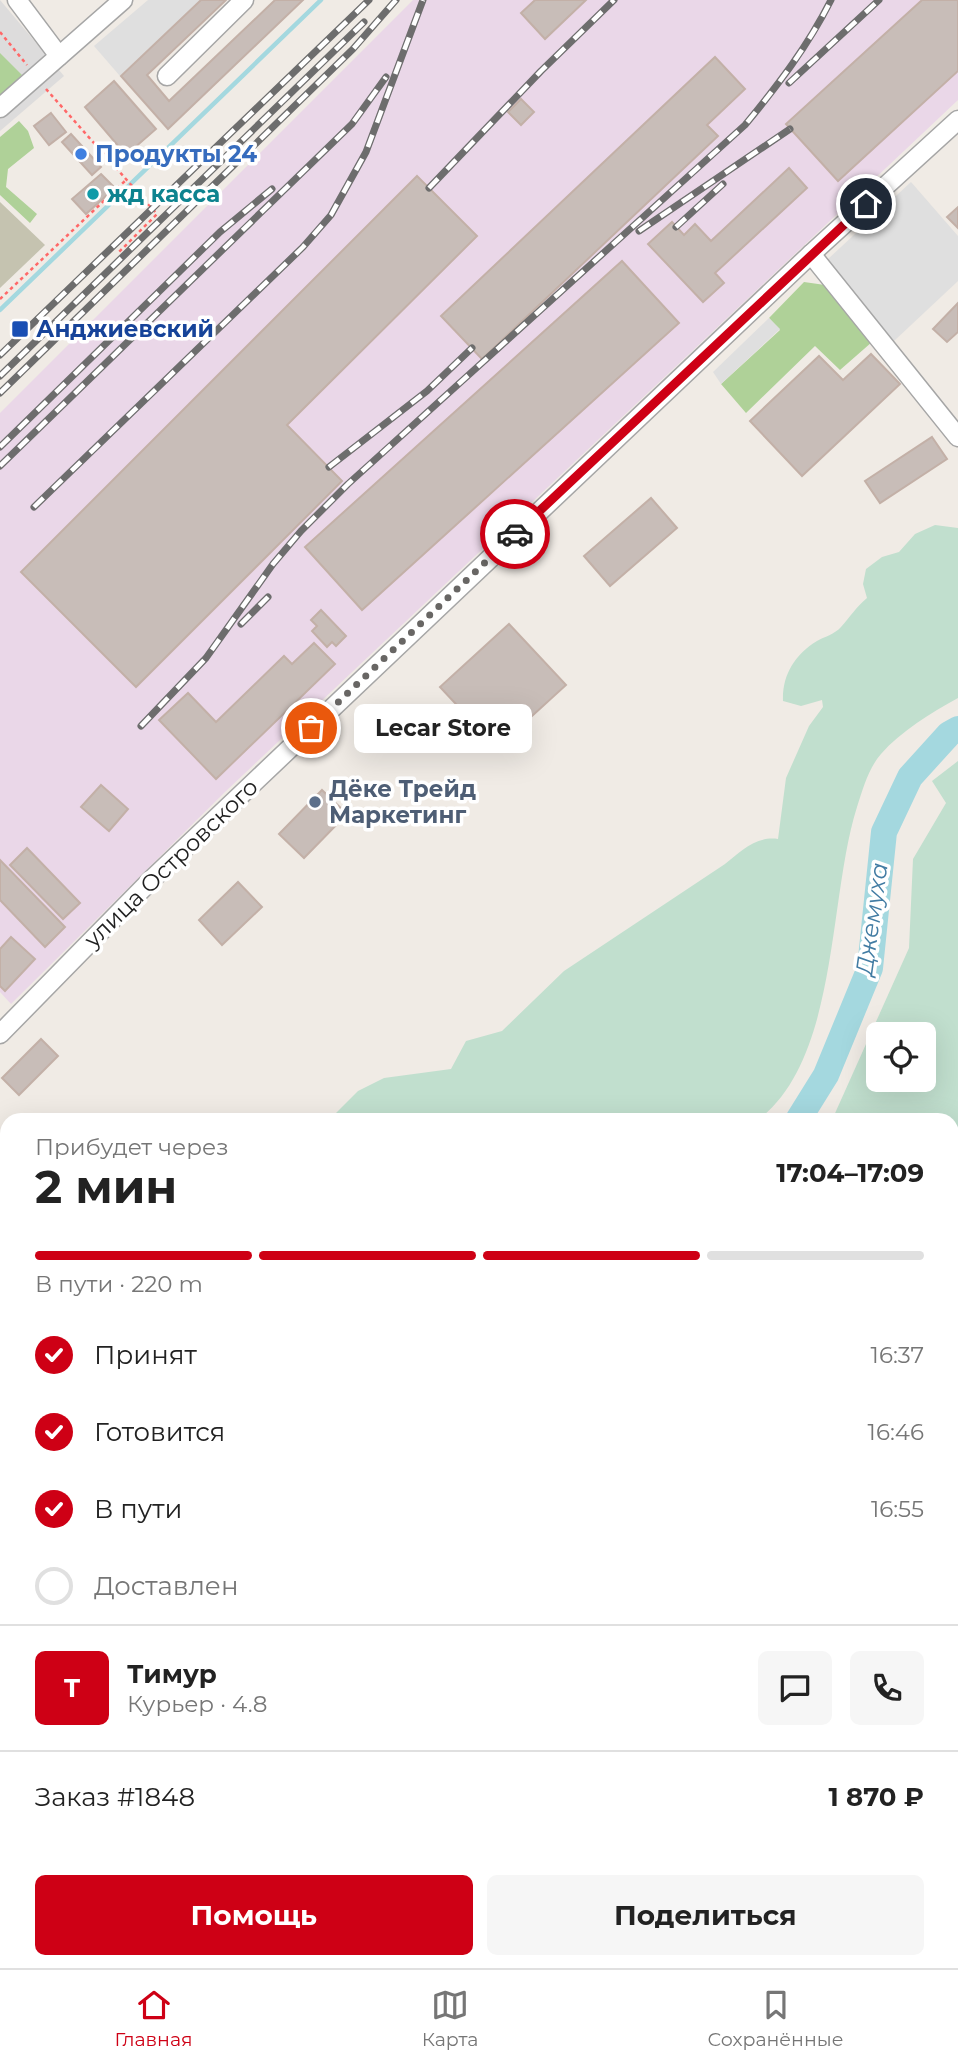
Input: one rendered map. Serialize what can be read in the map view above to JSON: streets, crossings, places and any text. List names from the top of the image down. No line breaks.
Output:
{"streets":{"street":["улица Островского"]},"water":["Джемуха"],"places":{"other":["Продукты 24","жд касса","Lecar Store","Дёке Трейд Маркетинг"],"transit":["Анджиевский"]},"page":{"bubble":"Lecar Store","heading":["2 мин","Прибудет через","17:04–17:09"],"panel":["Тимур","Курьер · 4.8","Заказ #1848","1 870 ₽"],"bar":"В пути · 220 m","list":[["Принят","16:37"],["Готовится","16:46"],["В пути","16:55"],"Доставлен"],"round":"Т","buttons":["Помощь","Поделиться"],"tabs":["Главная","Карта","Сохранённые"]}}
